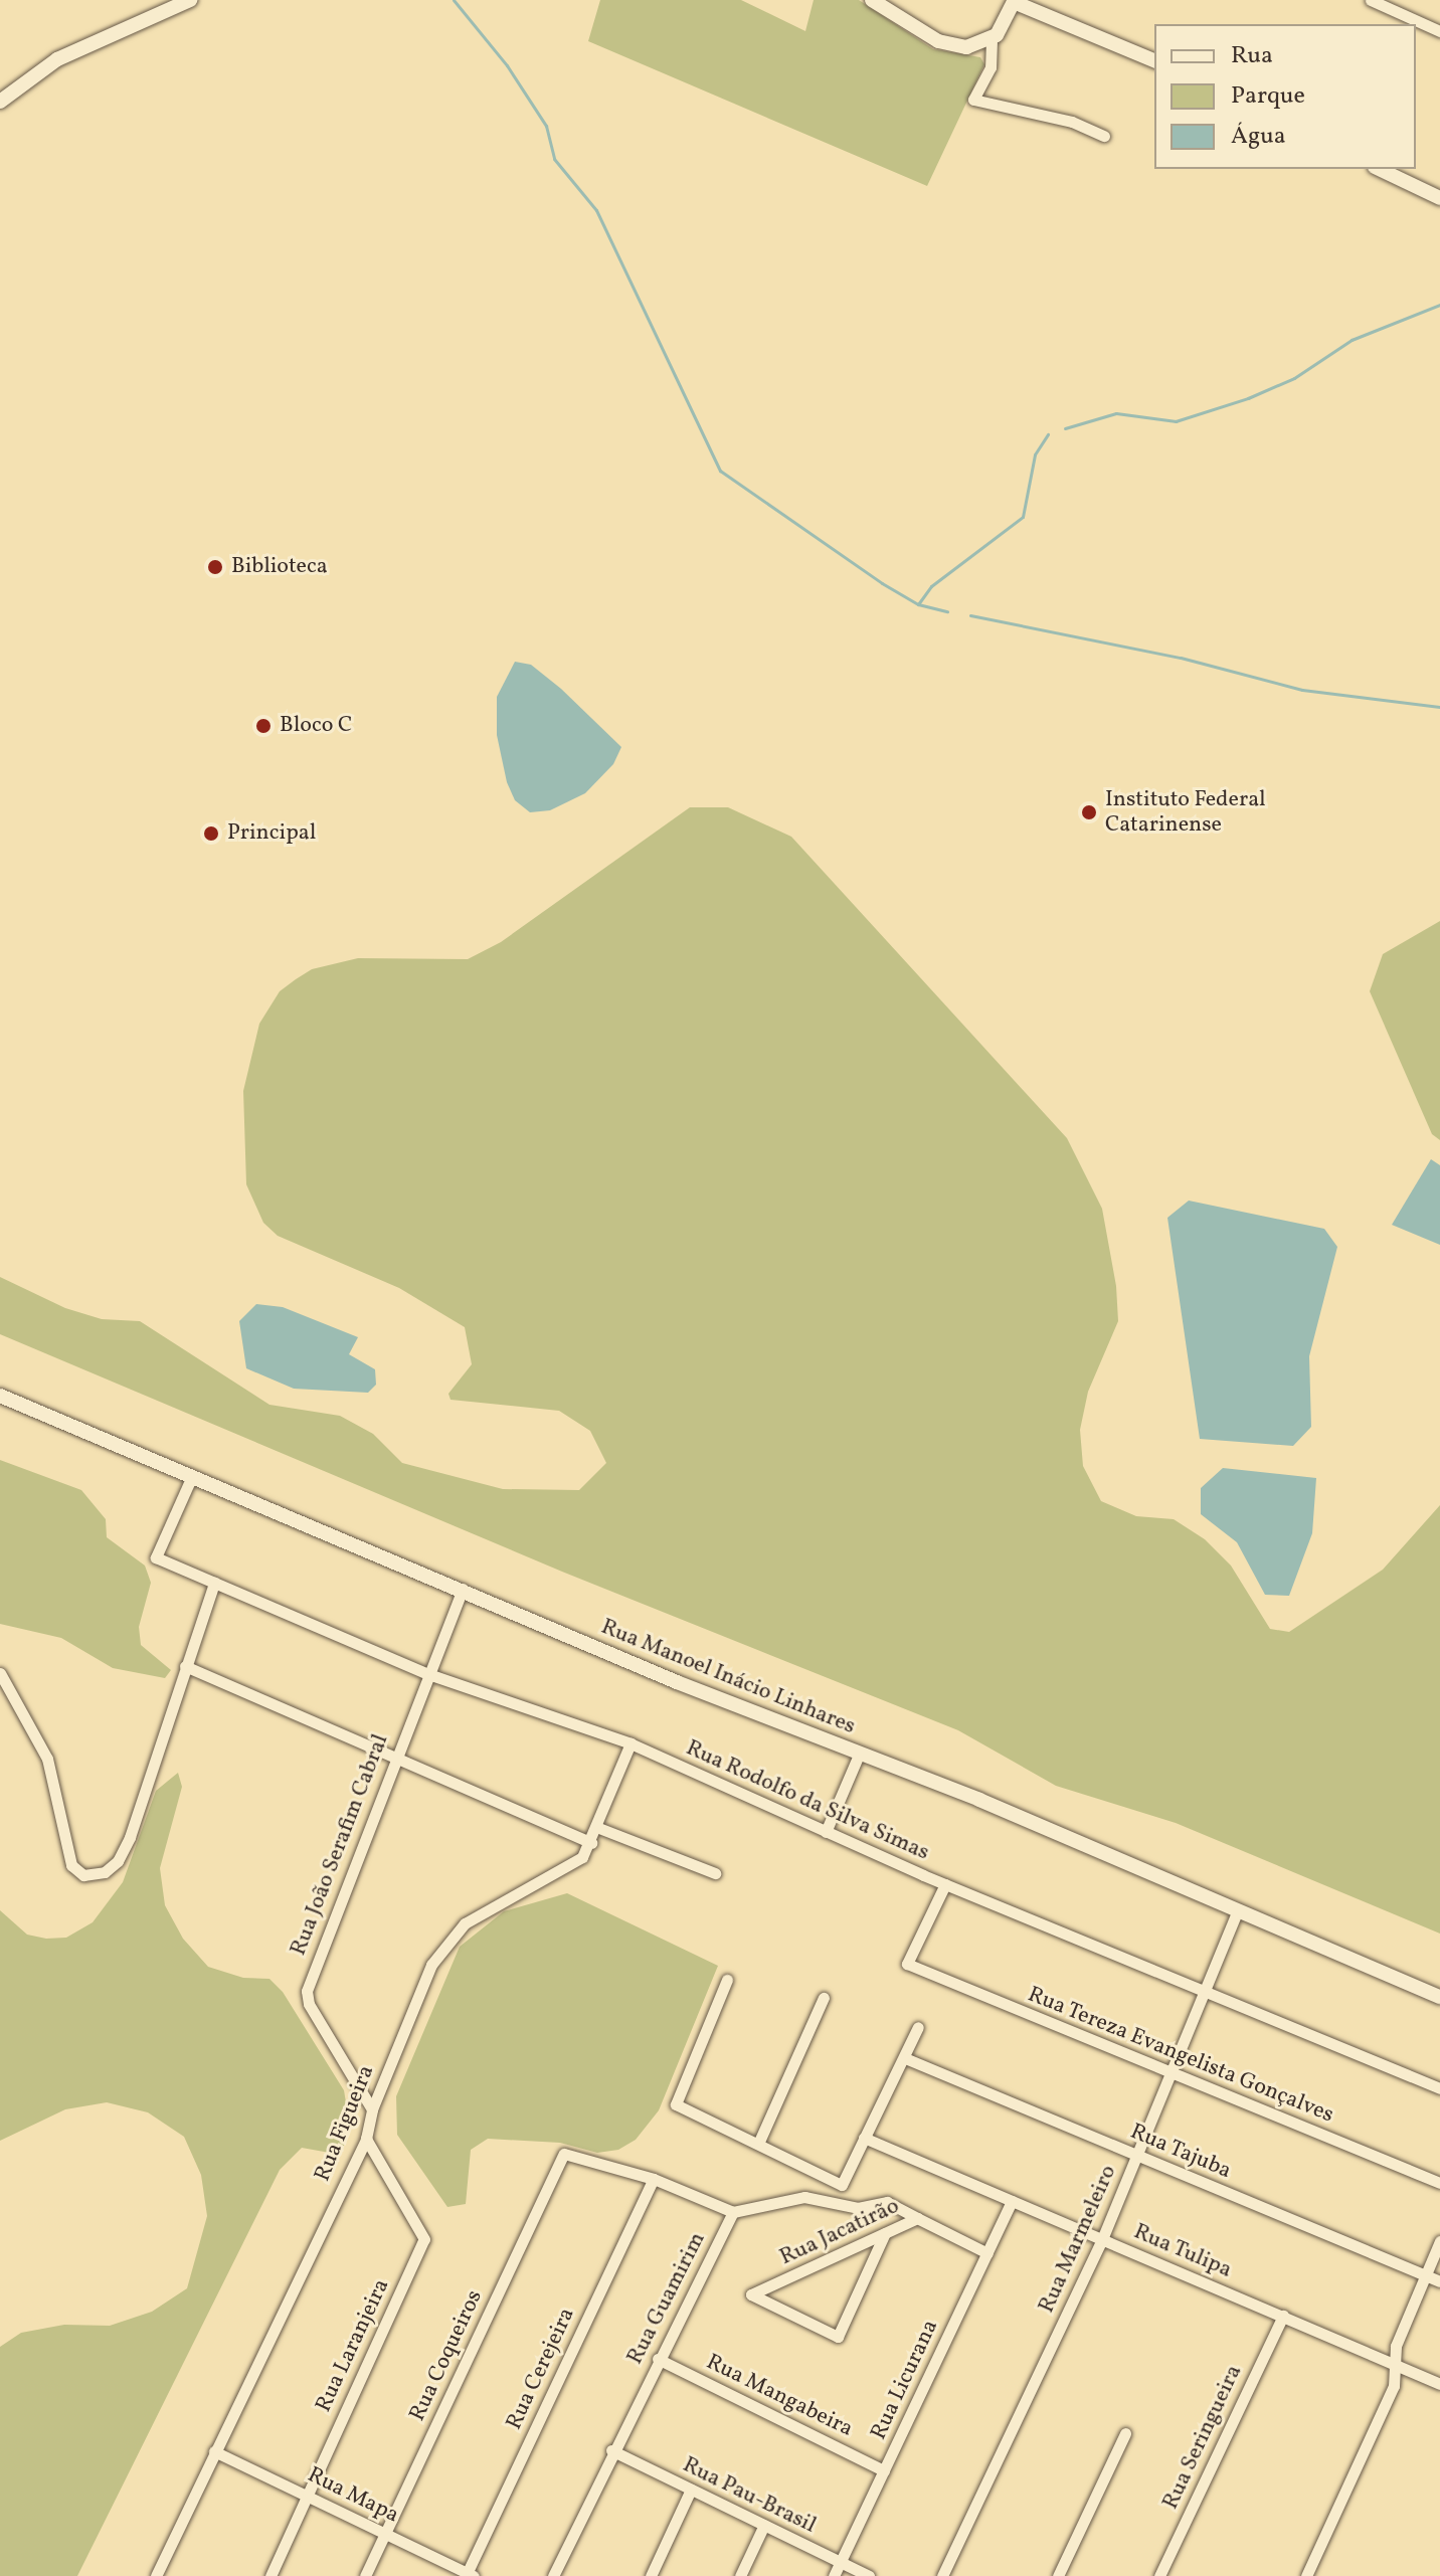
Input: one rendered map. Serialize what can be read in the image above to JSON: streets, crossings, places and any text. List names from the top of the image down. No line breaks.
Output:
{"streets":{"main road":["Rua Manoel Inácio Linhares"],"street":["Rua Rodolfo da Silva Simas","Rua João Serafim Cabral","Rua Tereza Evangelista Gonçalves","Rua Figueira","Rua Tajuba","Rua Jacatirão","Rua Marmeleiro","Rua Tulipa","Rua Guamirim","Rua Laranjeira","Rua Coqueiros","Rua Cerejeira","Rua Licurana","Rua Mangabeira","Rua Seringueira","Rua Mapa","Rua Pau-Brasil"]},"crossings":[["Rua Manoel Inácio Linhares","Rua Rodolfo da Silva Simas"],["Rua Manoel Inácio Linhares","Rua João Serafim Cabral"],["Rua Manoel Inácio Linhares","Rua Marmeleiro"],["Rua Rodolfo da Silva Simas","Rua João Serafim Cabral"],["Rua Rodolfo da Silva Simas","Rua Tereza Evangelista Gonçalves"],["Rua Rodolfo da Silva Simas","Rua Figueira"],["Rua Rodolfo da Silva Simas","Rua Marmeleiro"],["Rua João Serafim Cabral","Rua Figueira"],["Rua Tereza Evangelista Gonçalves","Rua Marmeleiro"],["Rua Figueira","Rua Laranjeira"],["Rua Figueira","Rua Mapa"],["Rua Tajuba","Rua Marmeleiro"],["Rua Jacatirão","Rua Licurana"],["Rua Marmeleiro","Rua Tulipa"],["Rua Tulipa","Rua Licurana"],["Rua Tulipa","Rua Seringueira"],["Rua Guamirim","Rua Mangabeira"],["Rua Guamirim","Rua Pau-Brasil"],["Rua Laranjeira","Rua Mapa"],["Rua Coqueiros","Rua Cerejeira"],["Rua Coqueiros","Rua Mapa"],["Rua Cerejeira","Rua Mapa"],["Rua Licurana","Rua Mangabeira"],["Rua Licurana","Rua Pau-Brasil"]],"places":["Biblioteca","Bloco C","Instituto Federal Catarinense","Principal"],"legend":["Rua","Parque","Água"]}
